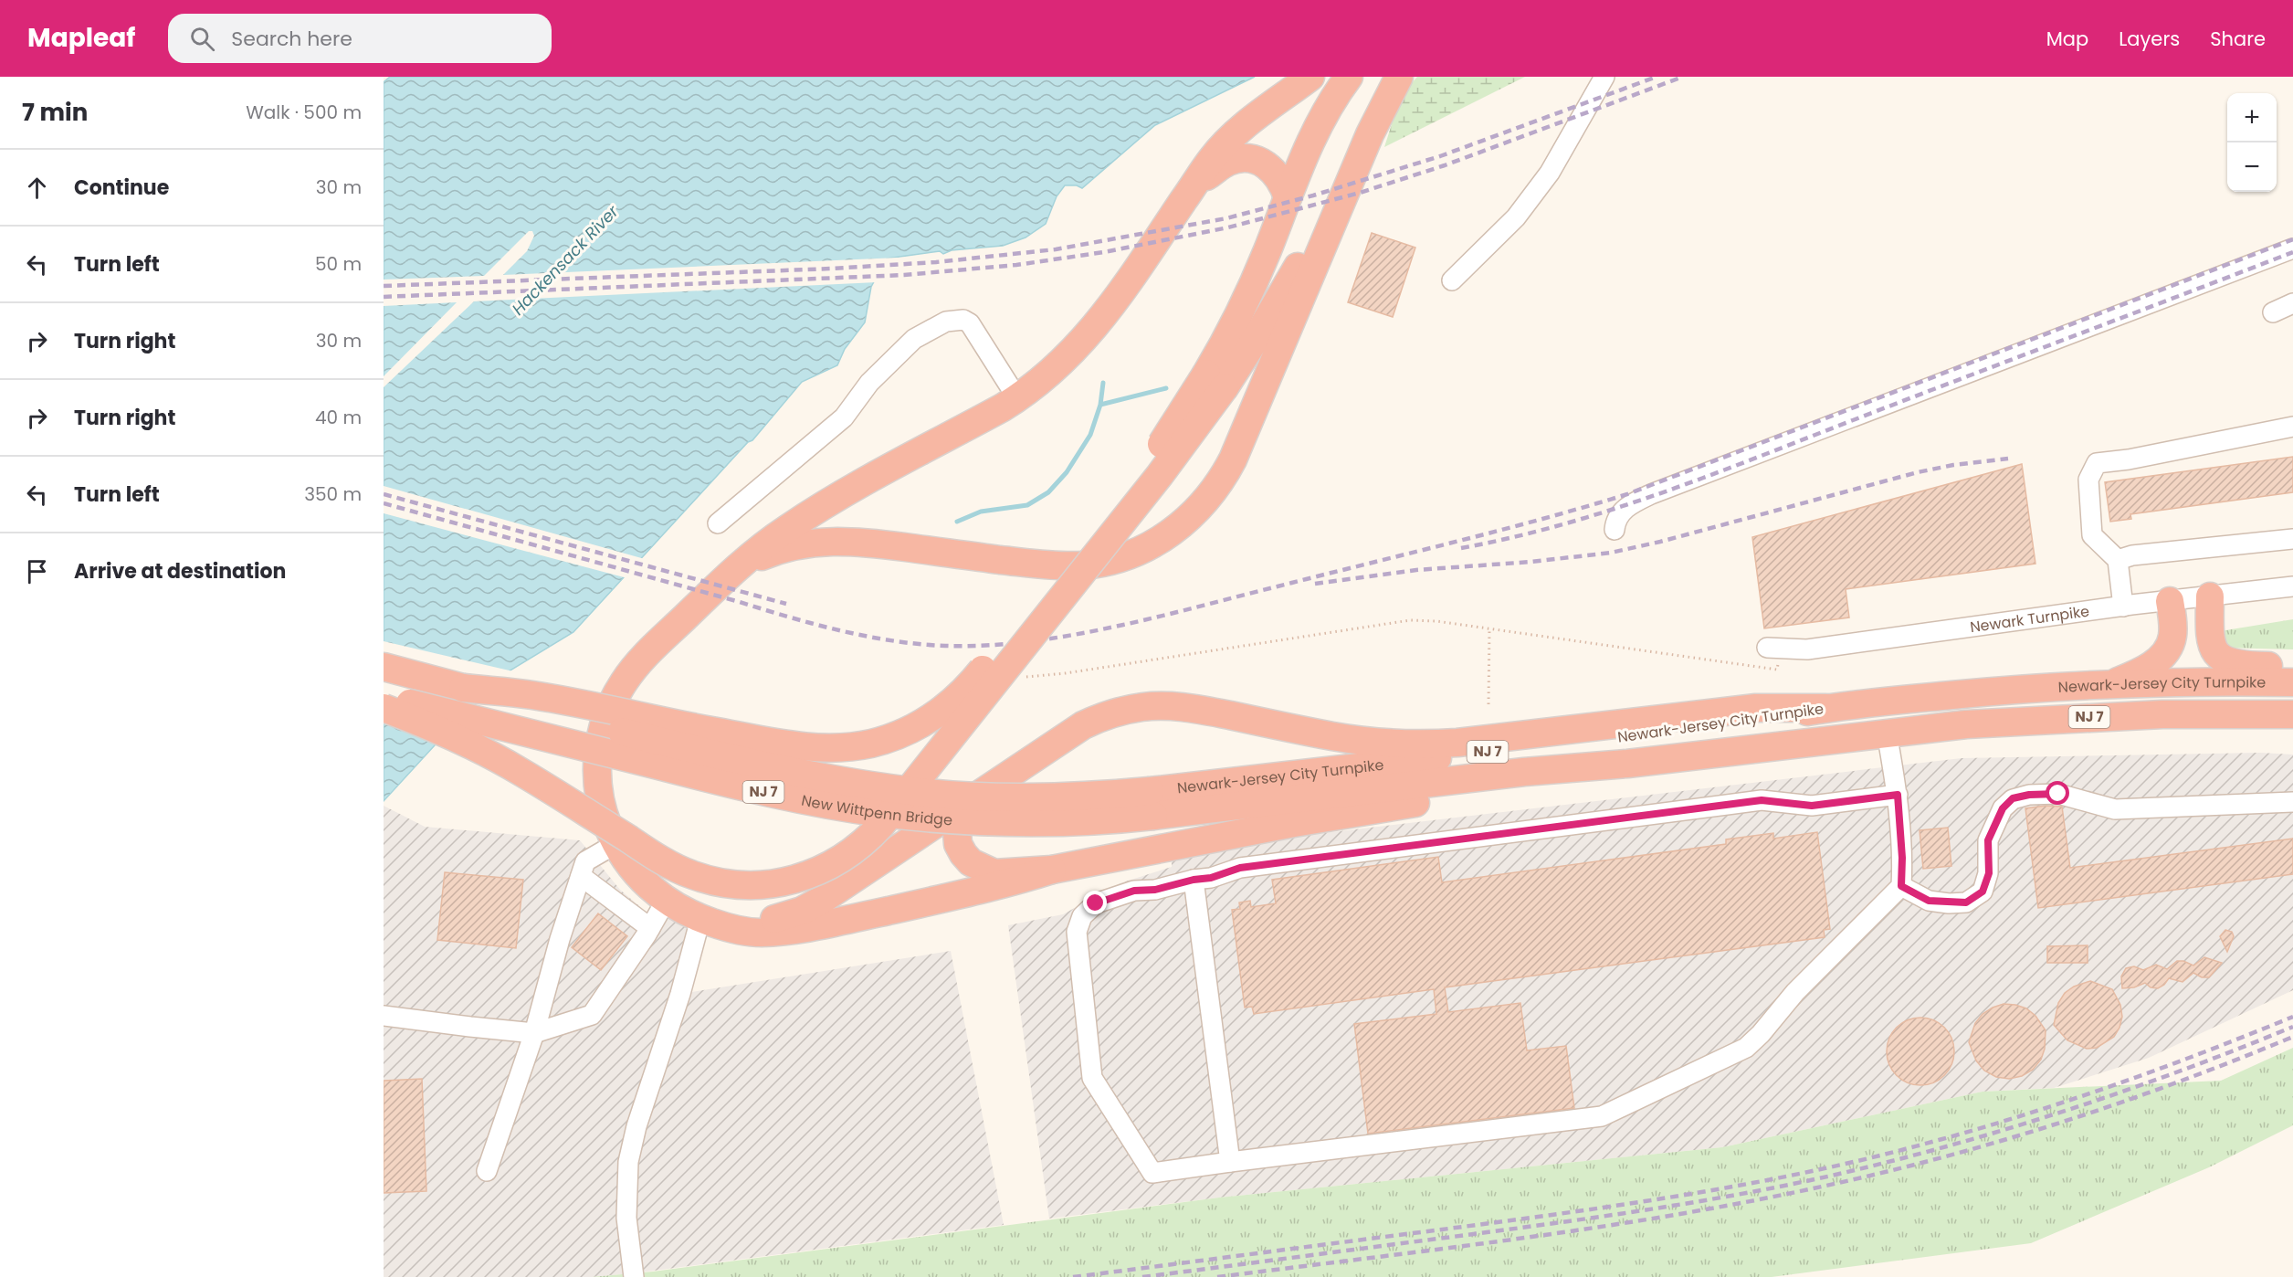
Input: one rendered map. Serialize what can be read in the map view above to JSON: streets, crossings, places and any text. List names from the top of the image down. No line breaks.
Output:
{"streets":{"highway":["Newark-Jersey City Turnpike","NJ 7","New Wittpenn Bridge"],"street":["Newark Turnpike"]},"crossings":[["Newark-Jersey City Turnpike","New Wittpenn Bridge"]],"water":["Hackensack River"],"page":{"header":"Mapleaf","search":"Search here","nav":["Map","Layers","Share"],"heading":["7 min","Walk · 500 m"],"map_buttons":["+","−"],"list":[["Continue","30 m"],["Turn left","50 m"],["Turn right","30 m"],["Turn right","40 m"],["Turn left","350 m"],"Arrive at destination"]}}
